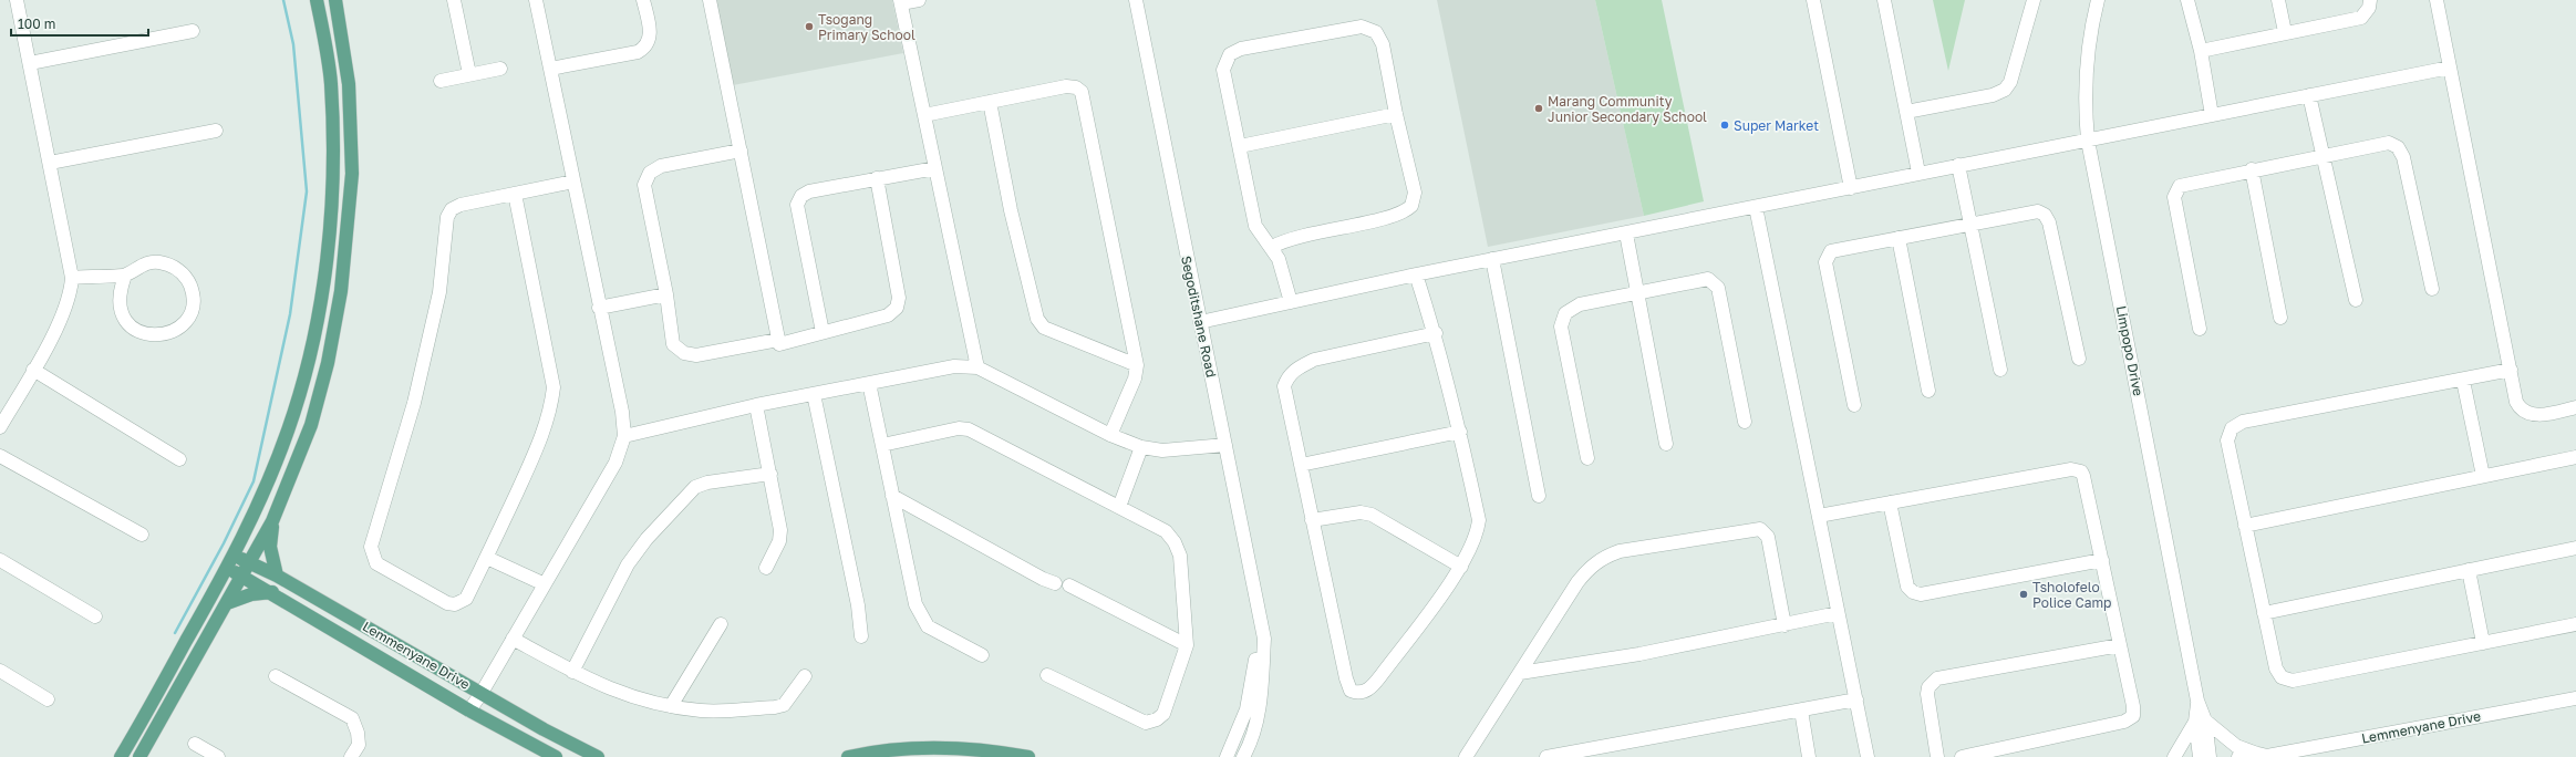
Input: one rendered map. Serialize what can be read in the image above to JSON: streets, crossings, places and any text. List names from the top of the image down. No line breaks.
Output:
{"streets":{"main road":["Lemmenyane Drive"],"street":["Segoditshane Road","Limpopo Drive"]},"places":["Tsogang Primary School","Marang Community Junior Secondary School","Super Market","Tsholofelo Police Camp"],"scale_bar":"100 m"}
